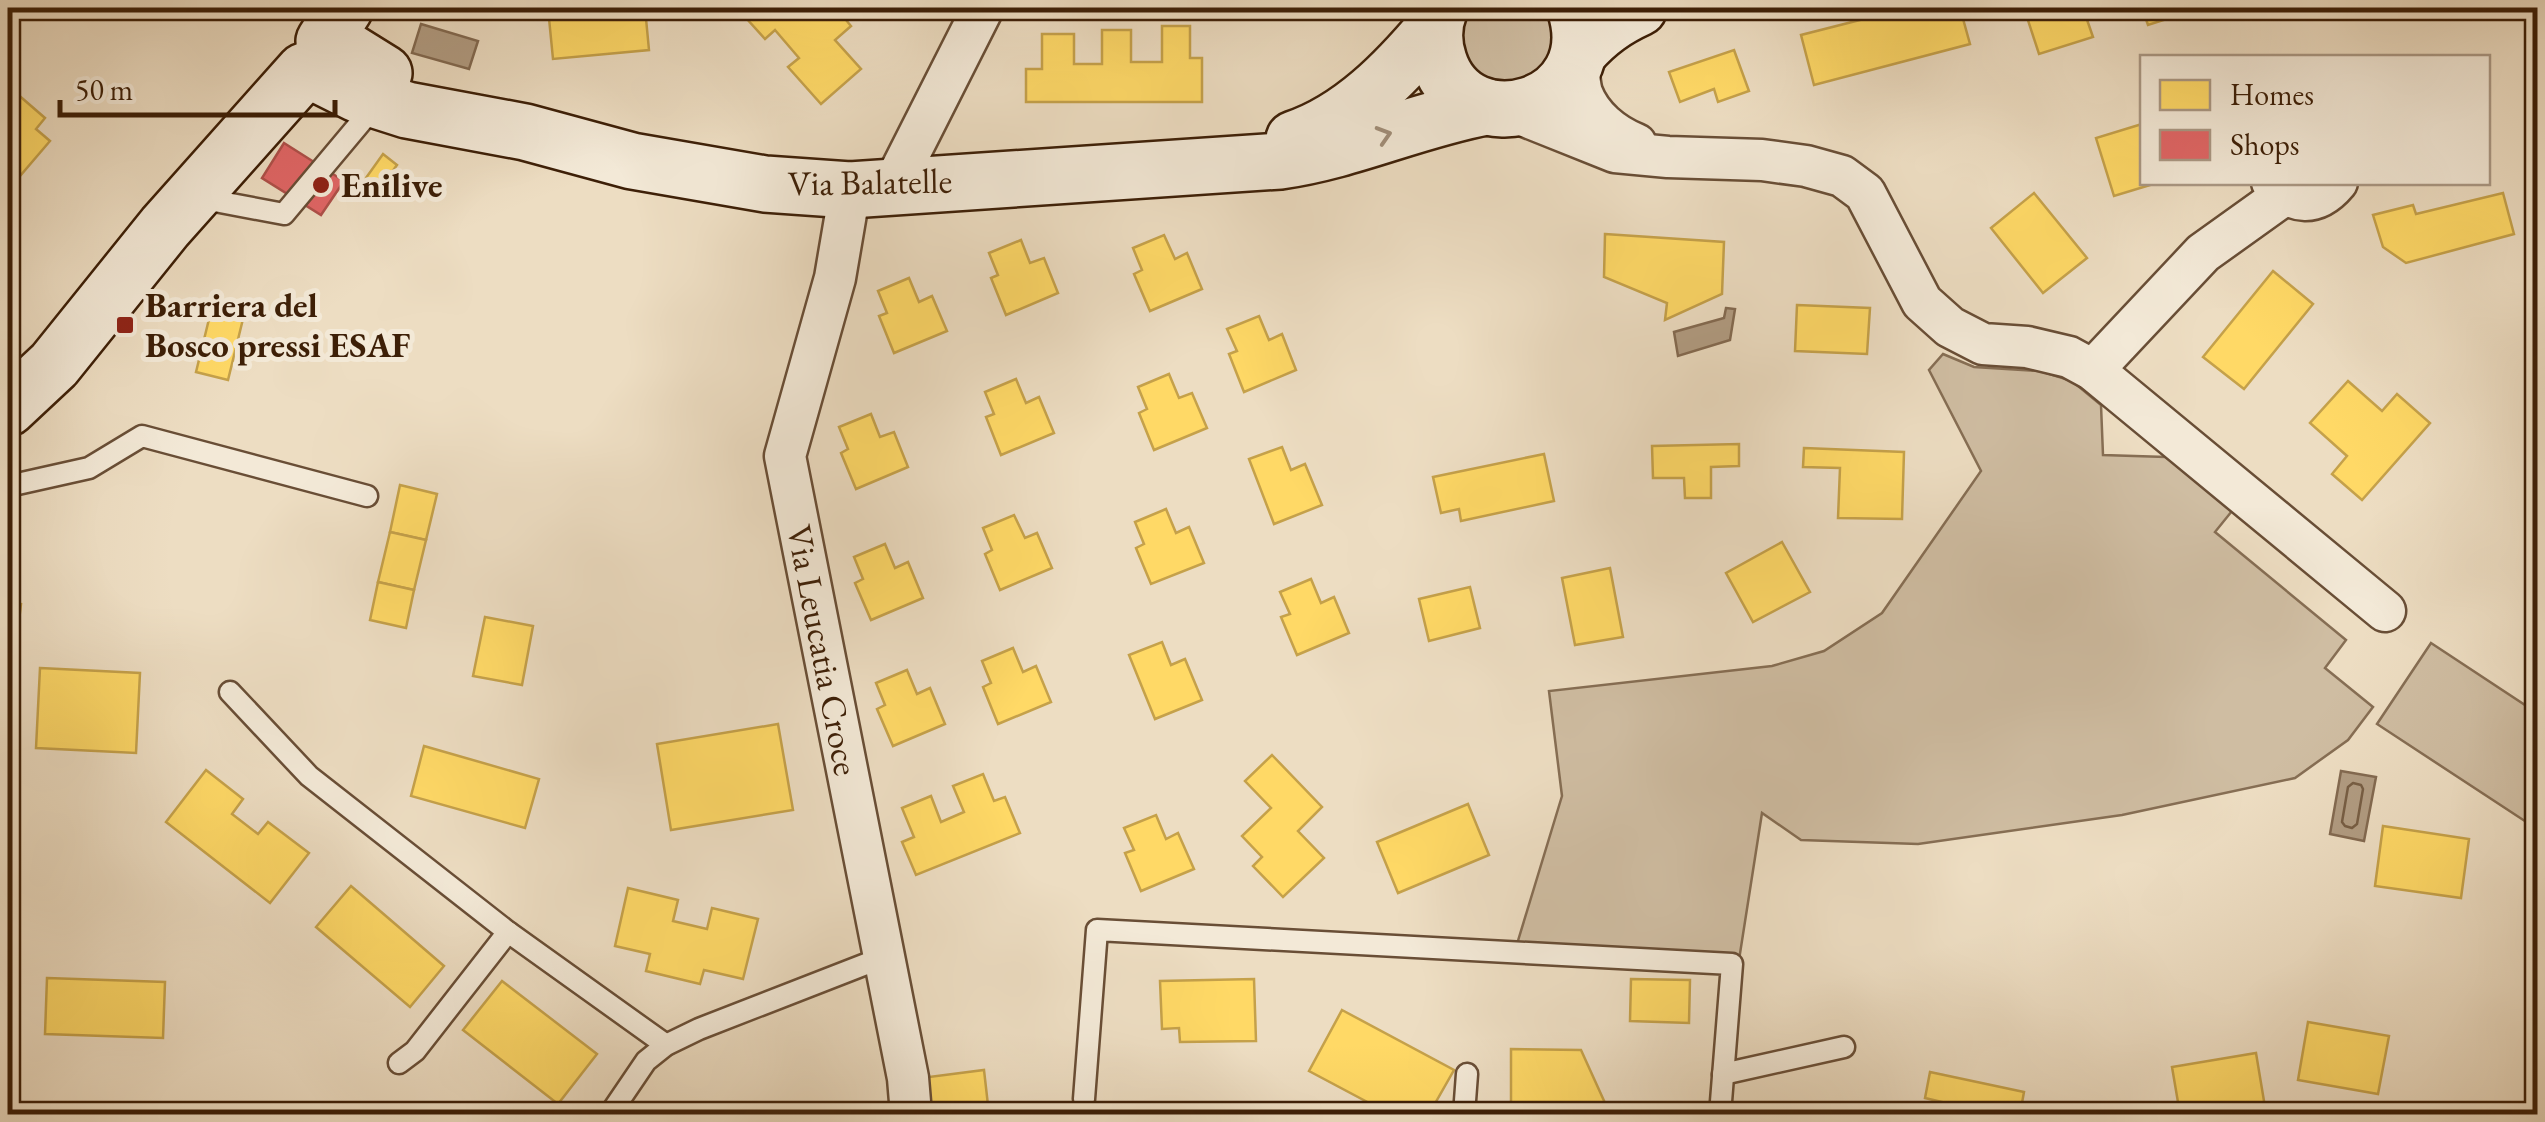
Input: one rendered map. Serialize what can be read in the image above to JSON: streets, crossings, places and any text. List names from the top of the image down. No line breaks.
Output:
{"streets":{"main road":["Via Balatelle"],"street":["Via Leucatia Croce"]},"crossings":[["Via Balatelle","Via Leucatia Croce"]],"places":{"other":["Enilive"],"transit":["Barriera del Bosco pressi ESAF"]},"legend":["Homes","Shops"],"scale_bar":"50 m"}
